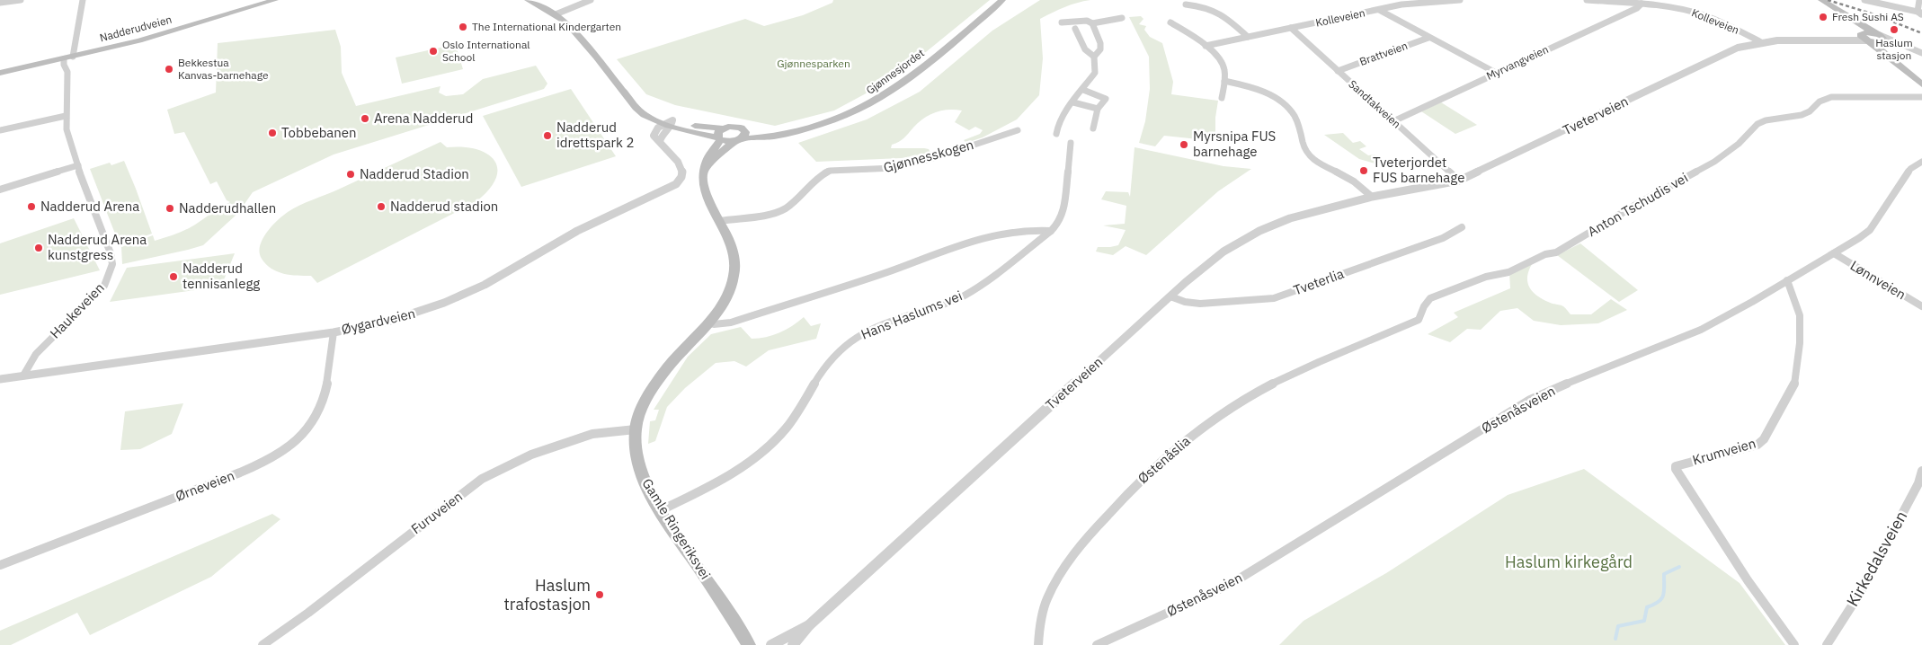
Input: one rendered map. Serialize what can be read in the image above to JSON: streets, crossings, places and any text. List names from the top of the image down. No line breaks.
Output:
{"streets":{"main road":["Nadderudveien","Gjønnesjordet","Gamle Ringeriksvei"],"street":["Kolleveien","Brattveien","Myrvangveien","Sandtakveien","Tveterveien","Gjønnesskogen","Anton Tschudis vei","Lønnveien","Tveterlia","Haukeveien","Hans Haslums vei","Øygardveien","Østenåsveien","Krumveien","Østenåslia","Ørneveien","Furuveien","Kirkedalsveien"]},"crossings":[["Kolleveien","Brattveien"],["Kolleveien","Myrvangveien"],["Kolleveien","Sandtakveien"],["Kolleveien","Tveterveien"],["Nadderudveien","Haukeveien"],["Brattveien","Myrvangveien"],["Brattveien","Sandtakveien"],["Myrvangveien","Sandtakveien"],["Sandtakveien","Tveterveien"],["Tveterveien","Tveterlia"],["Gjønnesskogen","Gamle Ringeriksvei"],["Anton Tschudis vei","Østenåslia"],["Lønnveien","Østenåsveien"],["Haukeveien","Øygardveien"],["Hans Haslums vei","Gamle Ringeriksvei"],["Øygardveien","Ørneveien"],["Østenåsveien","Krumveien"],["Furuveien","Gamle Ringeriksvei"]],"parks":["Gjønnesparken","Haslum kirkegård"],"places":["Fresh Sushi AS","The International Kindergarten","Haslum stasjon","Oslo International School","Bekkestua Kanvas-barnehage","Arena Nadderud","Tobbebanen","Nadderud idrettspark 2","Myrsnipa FUS barnehage","Tveterjordet FUS barnehage","Nadderud Stadion","Nadderud Arena","Nadderud stadion","Nadderudhallen","Nadderud Arena kunstgress","Nadderud tennisanlegg","Haslum trafostasjon"]}
